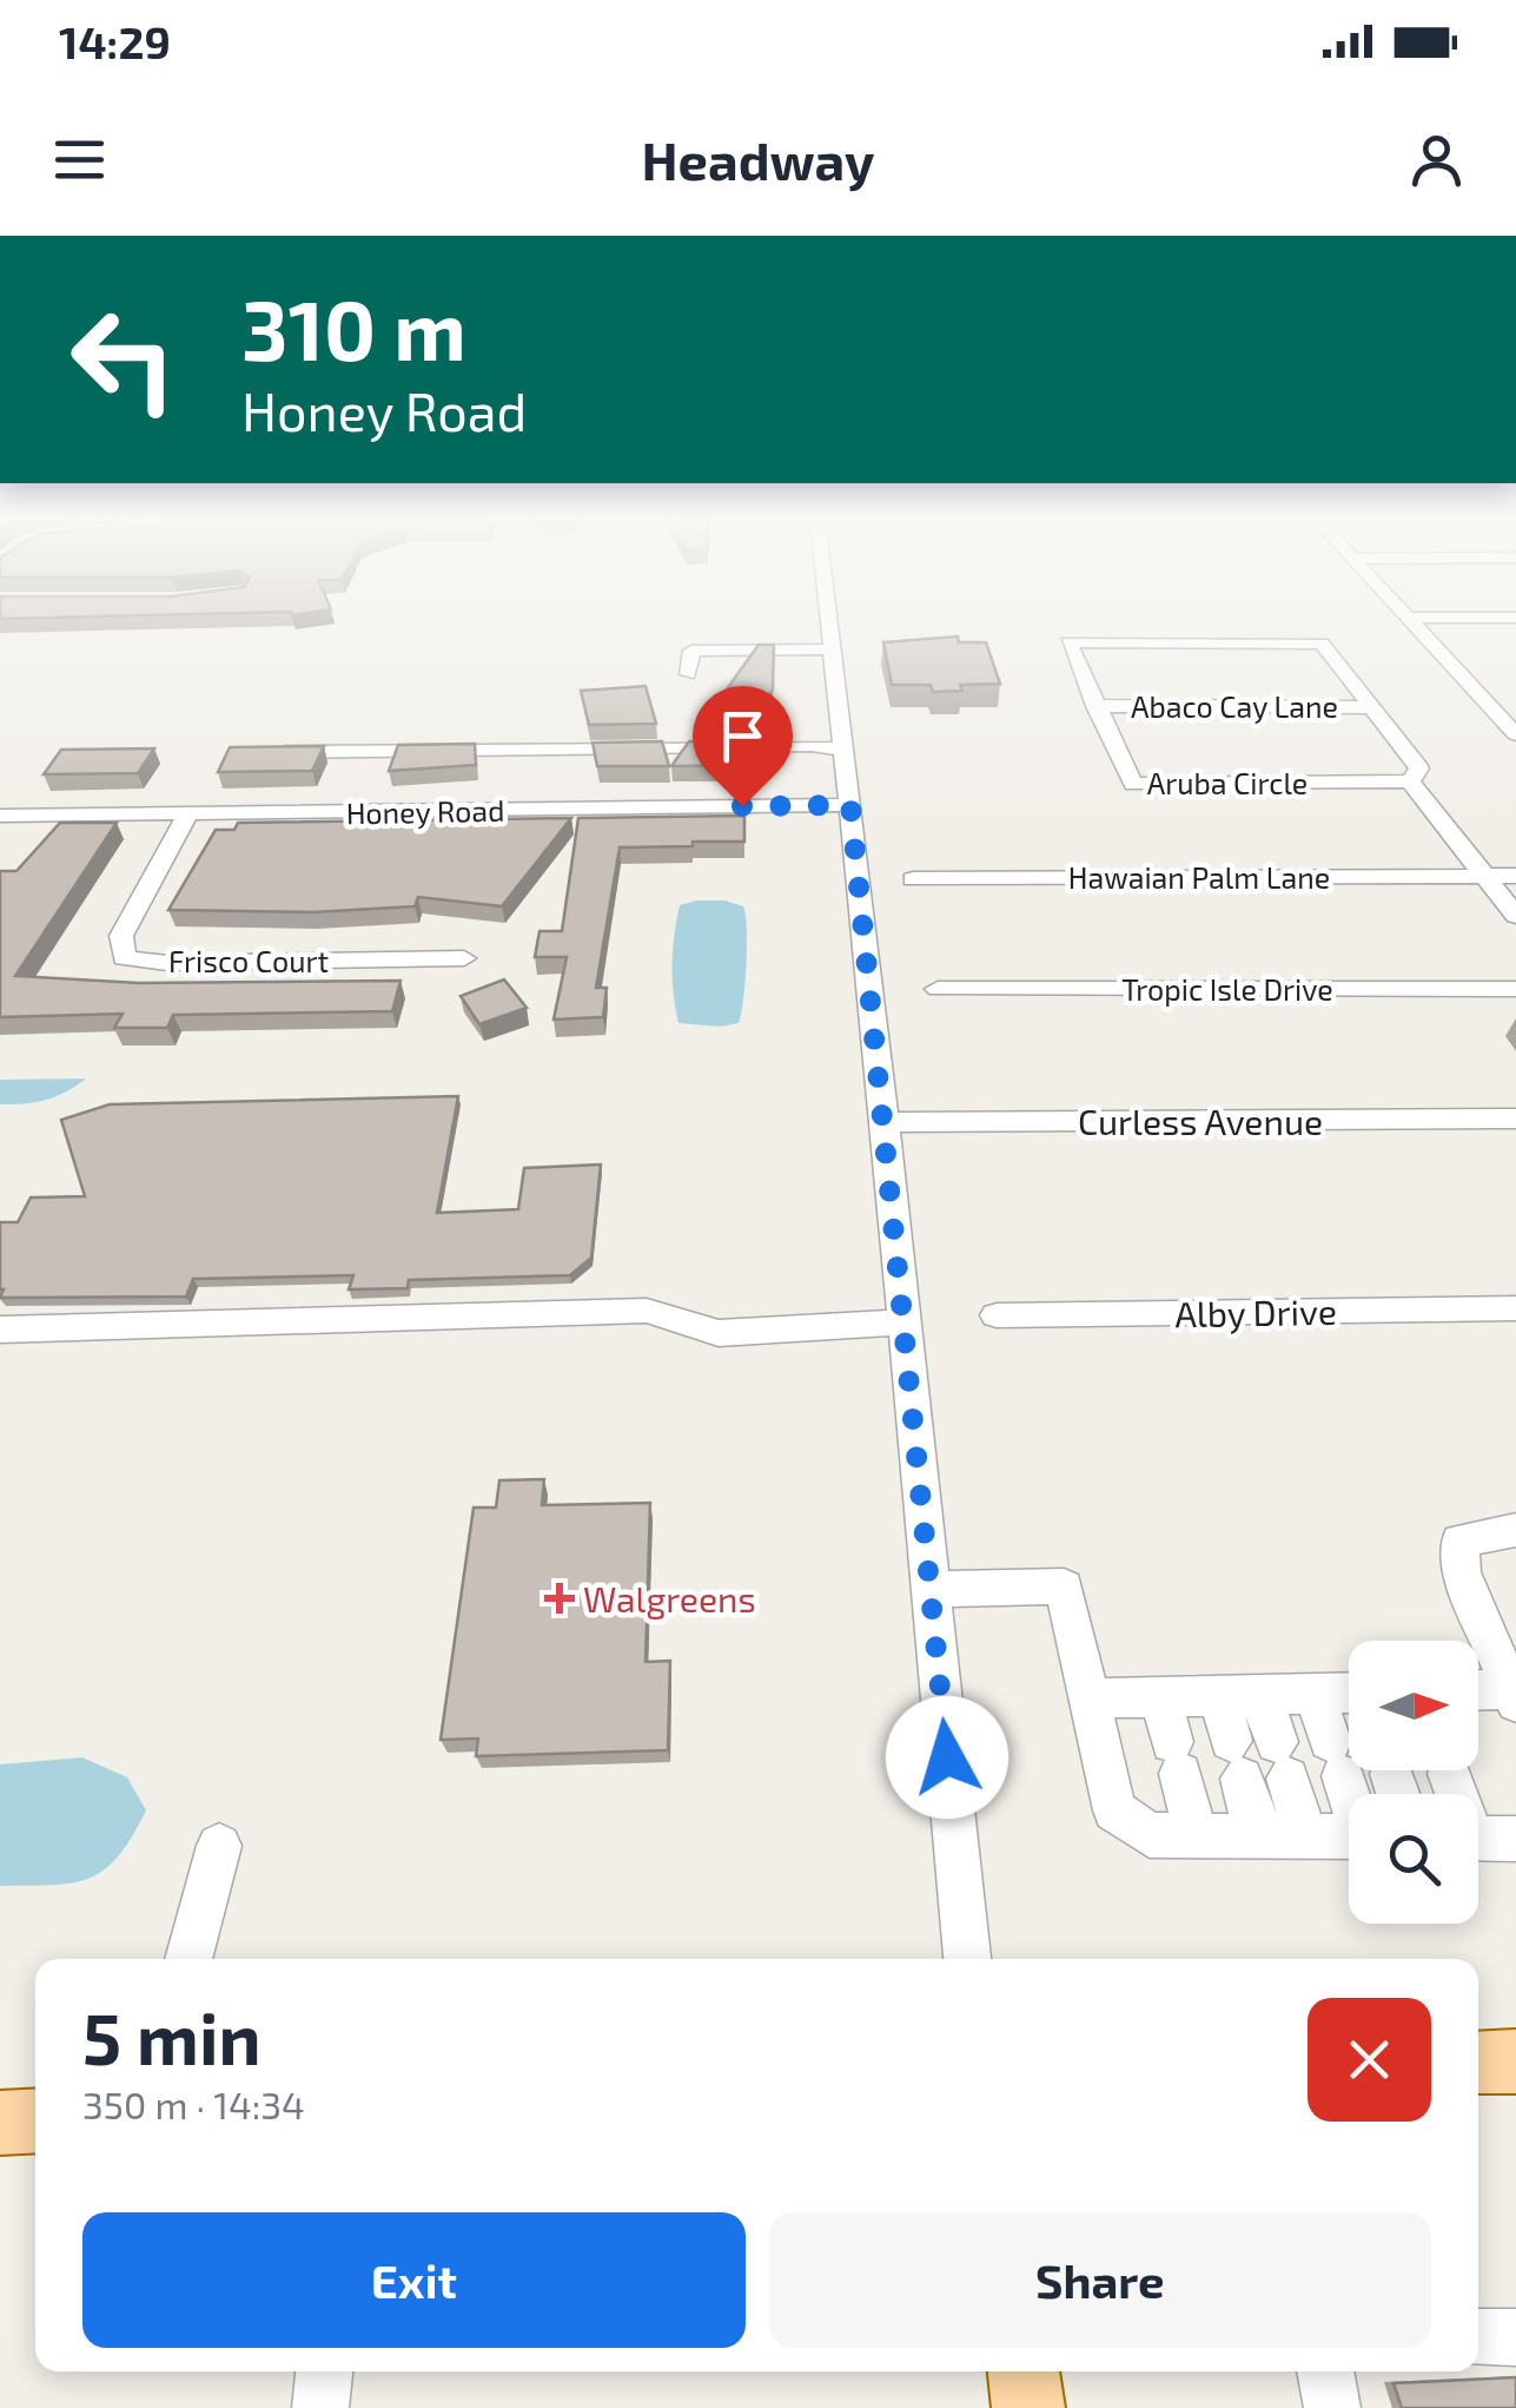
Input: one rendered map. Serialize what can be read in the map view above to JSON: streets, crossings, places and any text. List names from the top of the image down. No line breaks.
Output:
{"streets":{"street":["Abaco Cay Lane","Aruba Circle","Honey Road","Hawaian Palm Lane","Frisco Court","Tropic Isle Drive","Curless Avenue","Alby Drive"]},"crossings":[["Abaco Cay Lane","Aruba Circle"],["Honey Road","Frisco Court"]],"places":{"health":["Walgreens"]},"north":"right","page":{"status":"14:29","header":"Headway","turn":["310 m","Honey Road"],"heading":["5 min","350 m · 14:34"],"buttons":["Exit","Share"]}}
